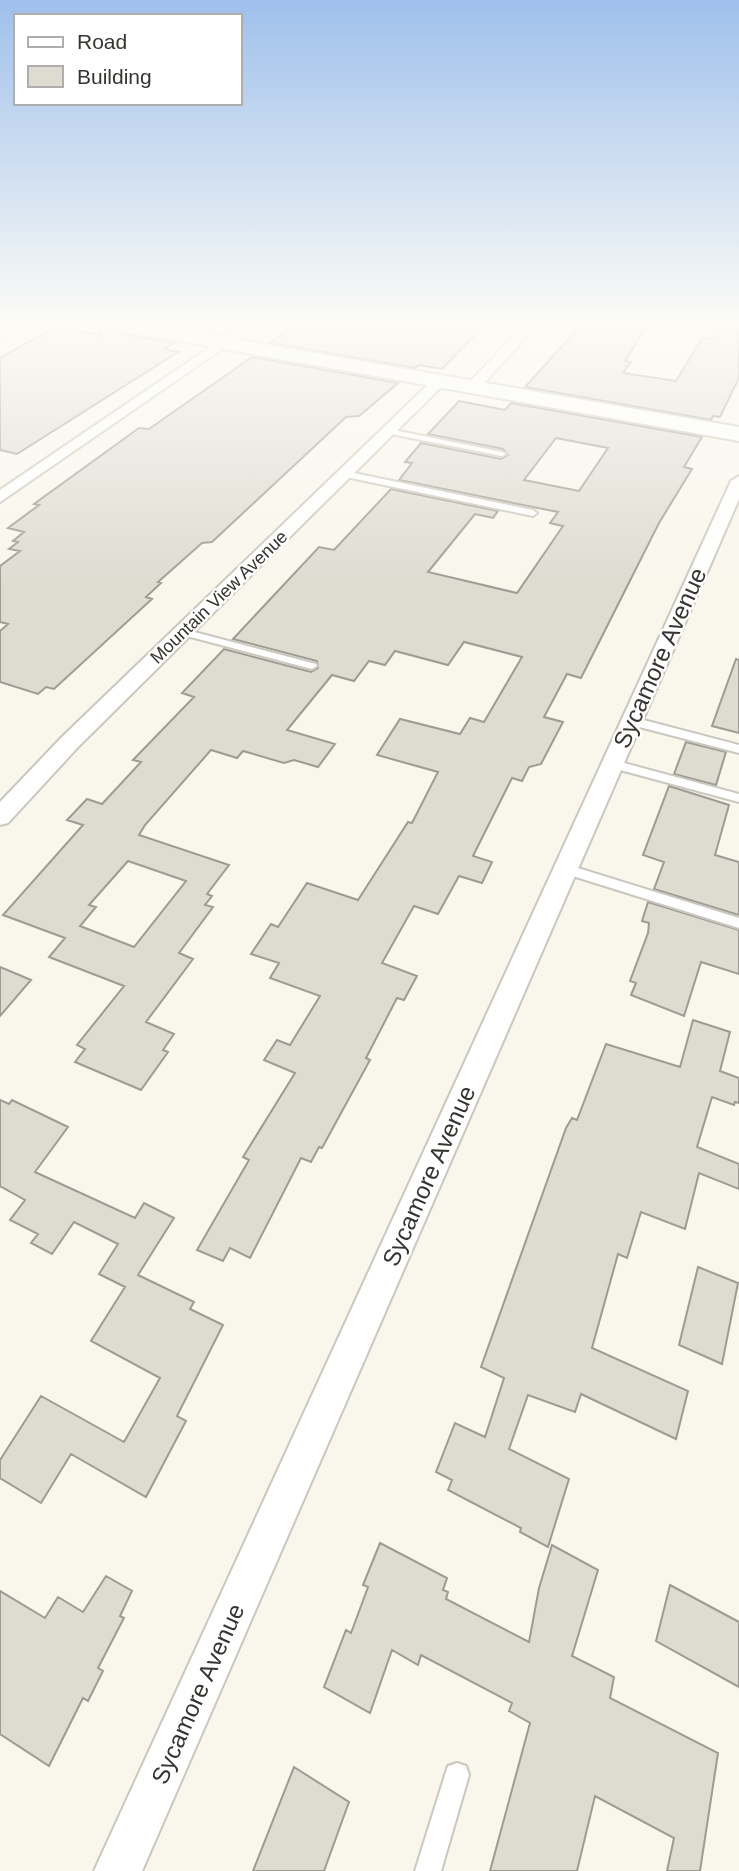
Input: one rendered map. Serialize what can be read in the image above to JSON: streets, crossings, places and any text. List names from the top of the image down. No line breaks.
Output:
{"streets":{"street":["Mountain View Avenue","Sycamore Avenue"]},"legend":["Road","Building"]}
